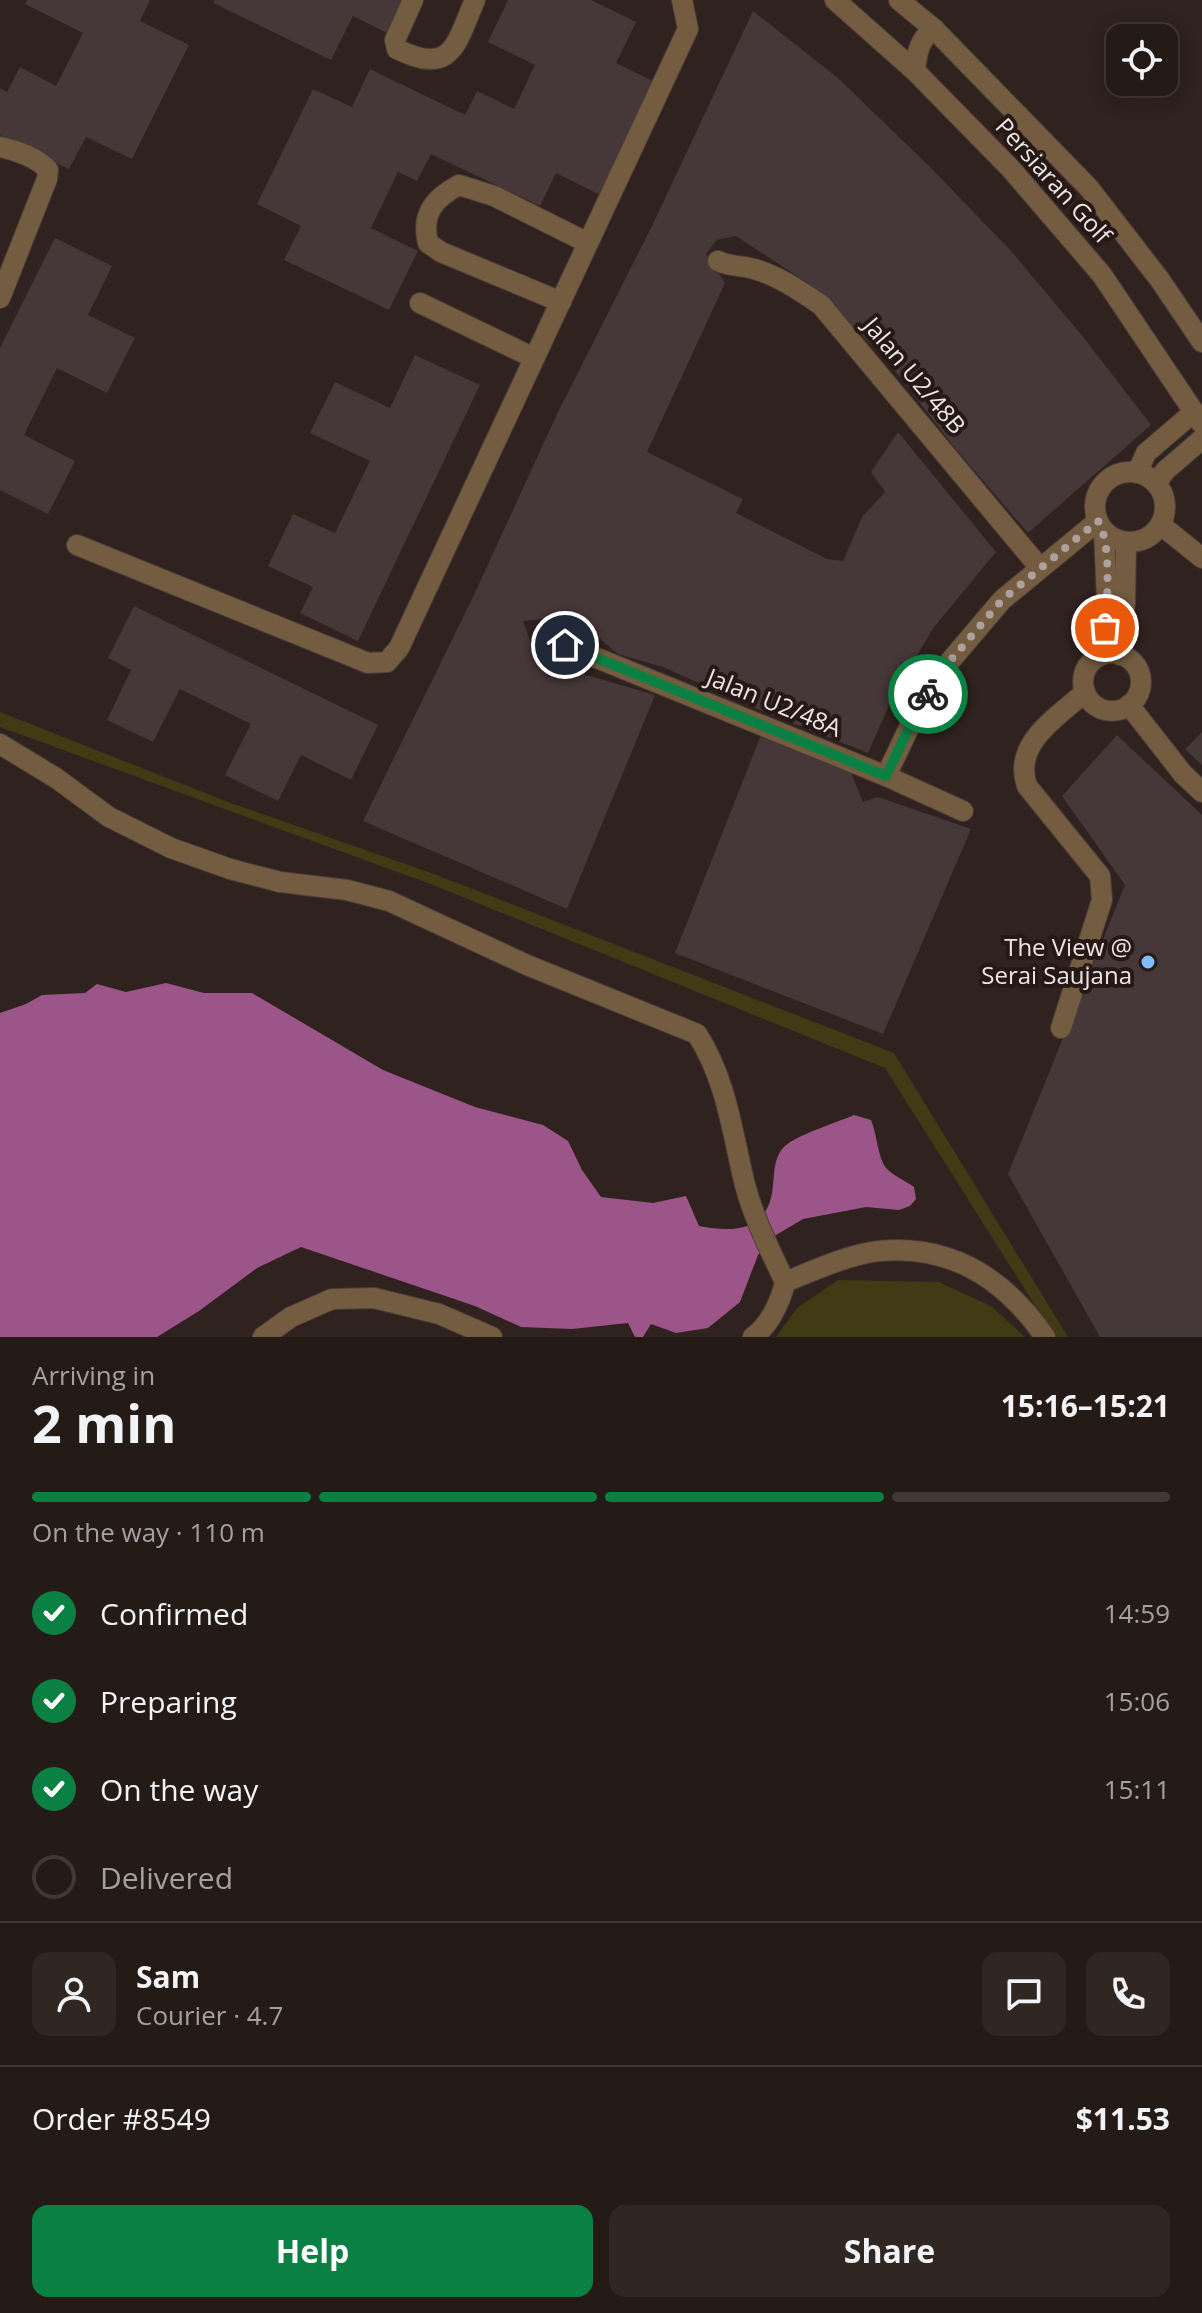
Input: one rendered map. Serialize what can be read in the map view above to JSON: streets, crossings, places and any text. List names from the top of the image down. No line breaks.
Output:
{"streets":{"street":["Persiaran Golf","Jalan U2/48B","Jalan U2/48A"]},"places":["The View @ Serai Saujana"],"page":{"heading":["2 min","Arriving in","15:16–15:21"],"panel":["Sam","Courier · 4.7","Order #8549","$11.53"],"bar":"On the way · 110 m","list":[["Confirmed","14:59"],["Preparing","15:06"],["On the way","15:11"],"Delivered"],"buttons":["Help","Share"]}}
